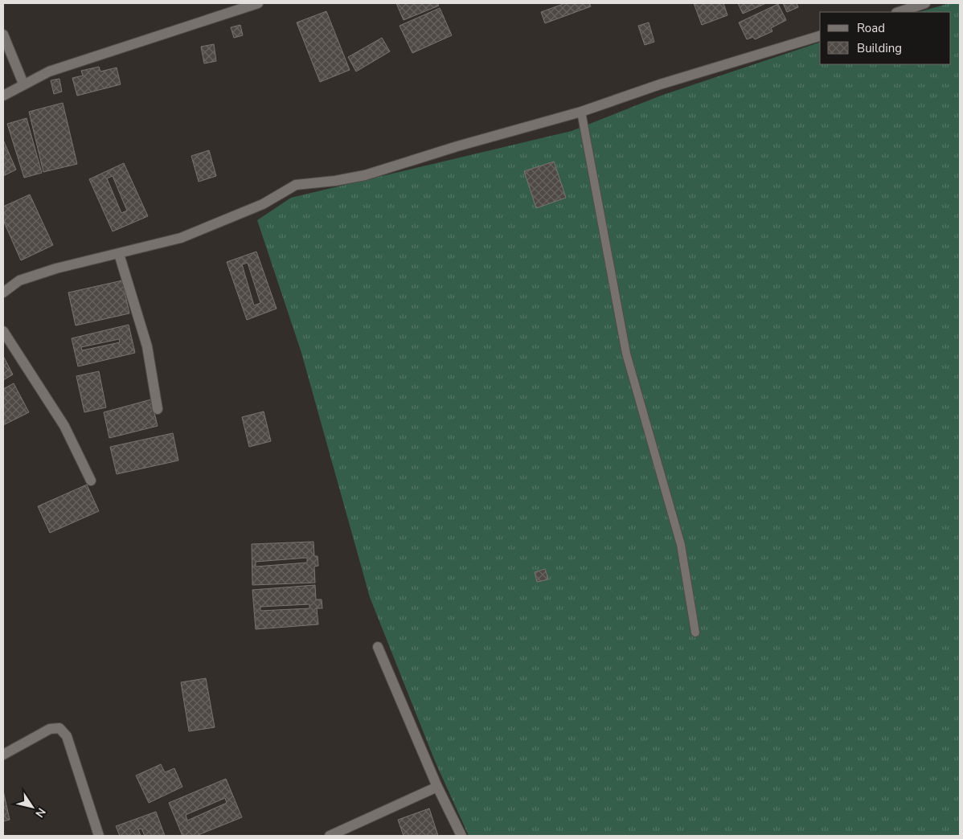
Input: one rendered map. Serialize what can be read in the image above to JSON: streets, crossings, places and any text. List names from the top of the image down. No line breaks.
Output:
{"legend":["Road","Building"],"north":"bottom right"}
